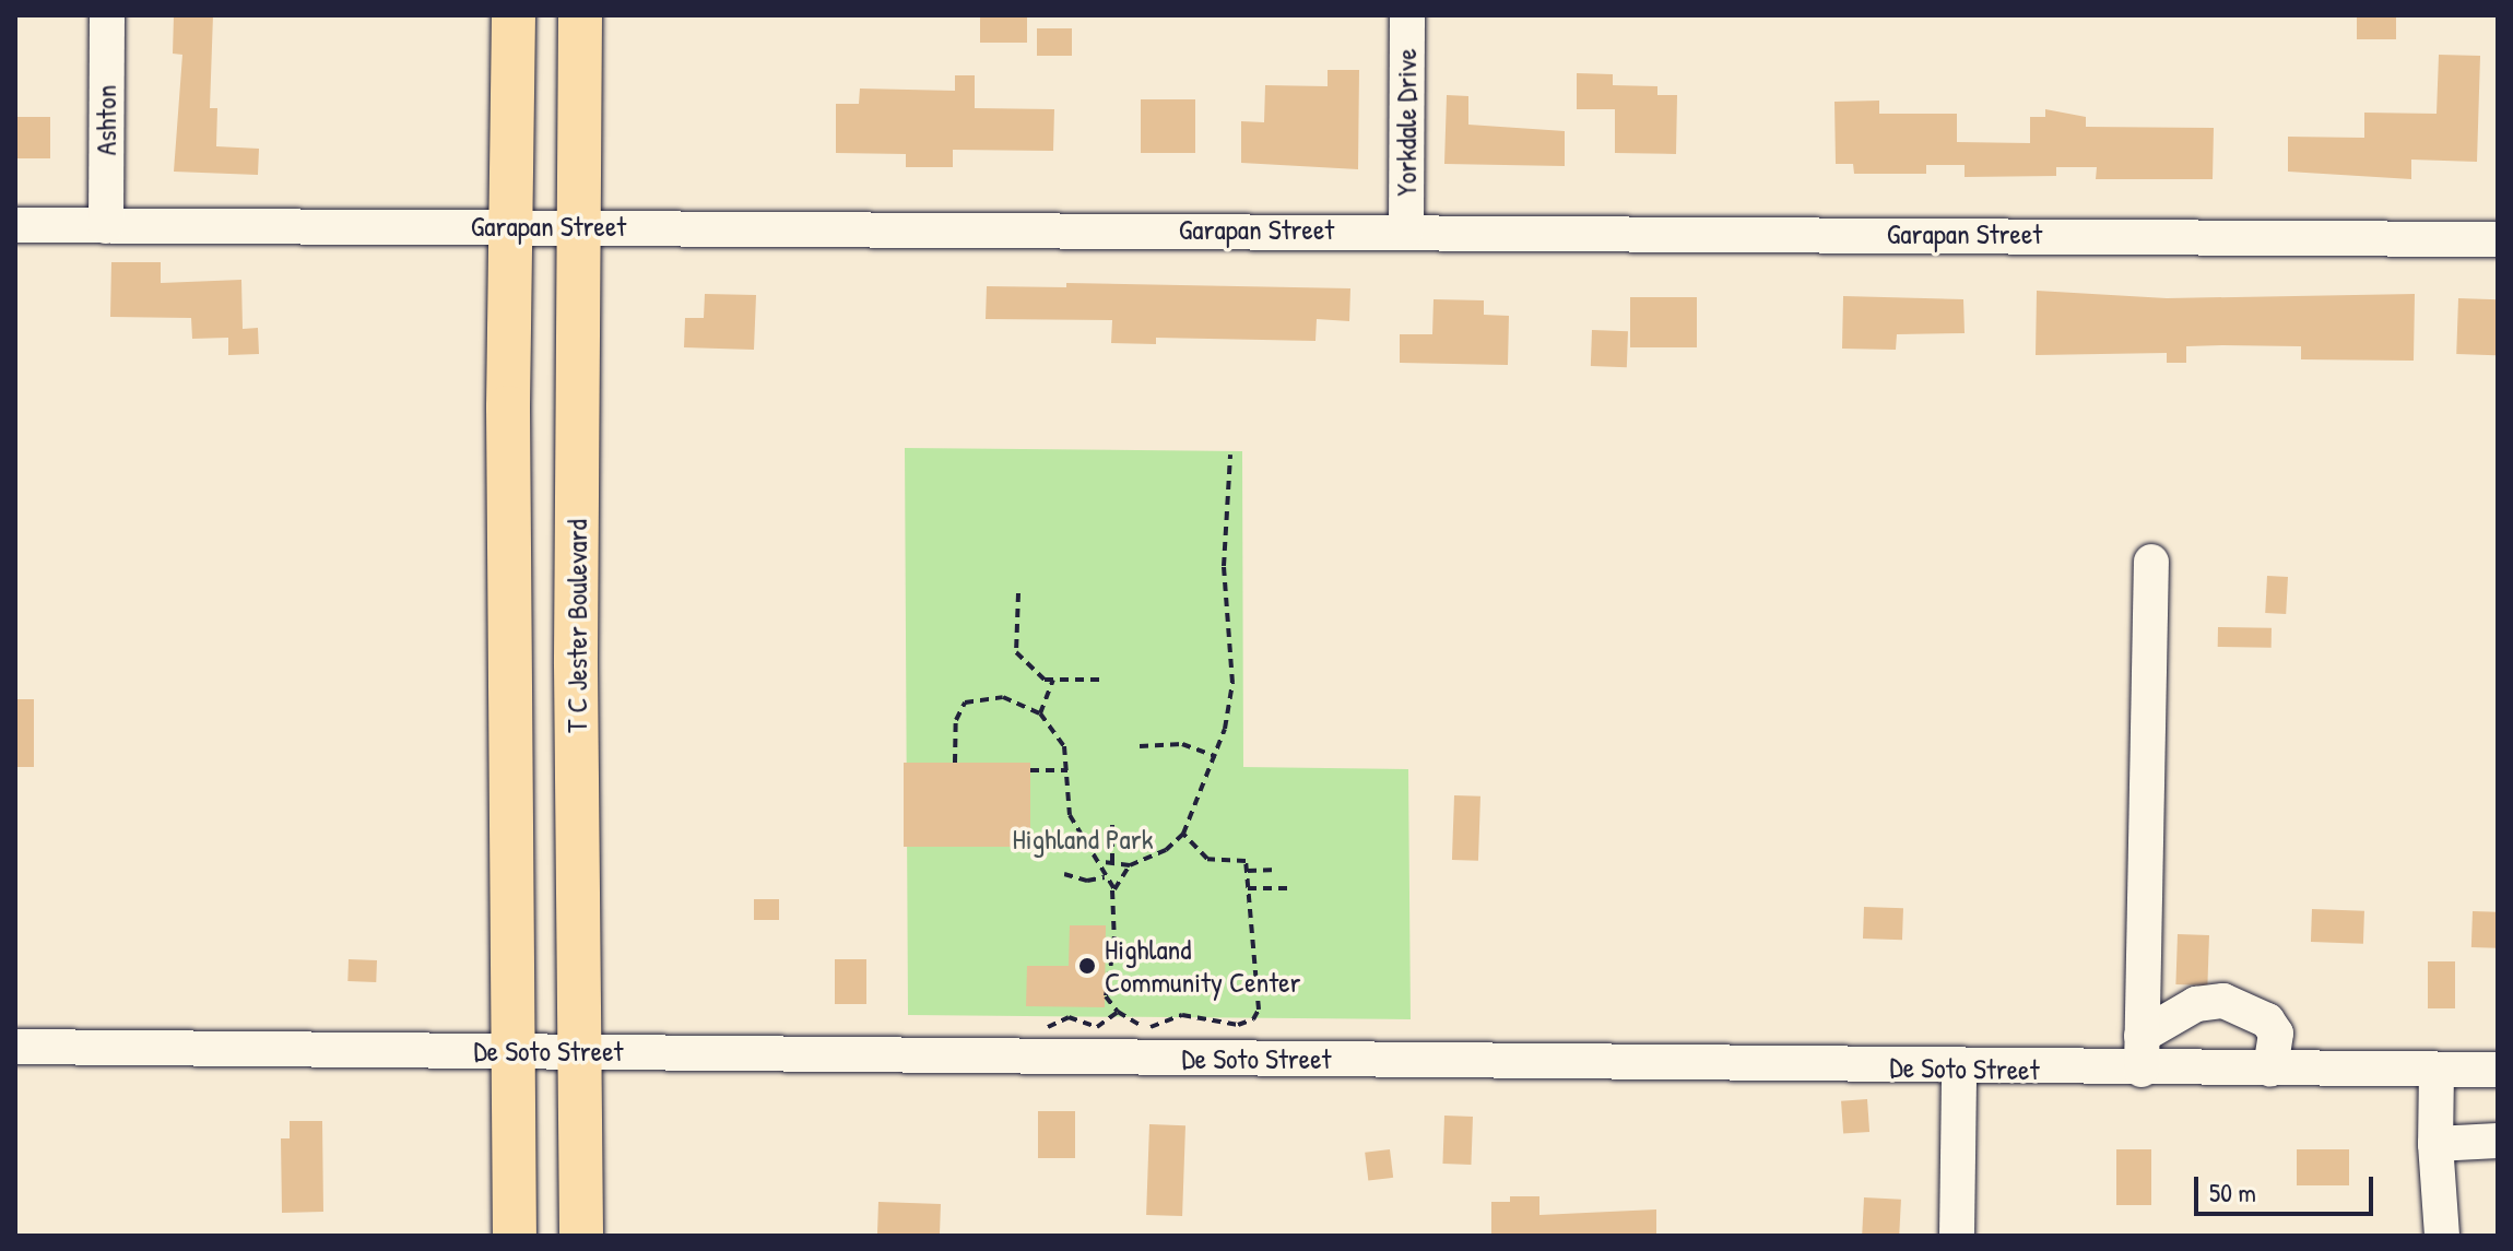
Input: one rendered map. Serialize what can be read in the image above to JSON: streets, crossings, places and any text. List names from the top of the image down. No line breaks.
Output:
{"streets":{"main road":["T C Jester Boulevard"],"street":["Ashton","Yorkdale Drive","Garapan Street","De Soto Street"]},"crossings":[["Ashton","Garapan Street"],["Yorkdale Drive","Garapan Street"],["Garapan Street","T C Jester Boulevard"],["T C Jester Boulevard","De Soto Street"]],"parks":["Highland Park"],"places":["Highland Community Center"],"scale_bar":"50 m"}
